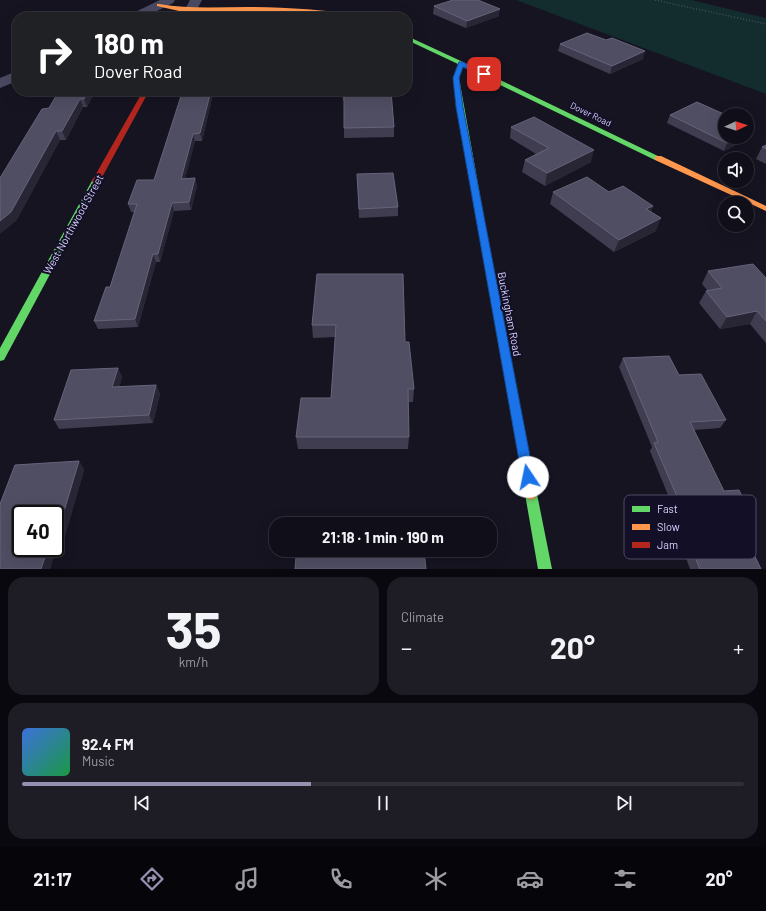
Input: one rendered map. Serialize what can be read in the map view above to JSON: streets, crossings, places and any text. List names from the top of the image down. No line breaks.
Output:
{"streets":{"street":["Dover Road","West Northwood Street","Buckingham Road"]},"crossings":[["Dover Road","Buckingham Road"]],"legend":["Fast","Slow","Jam"],"north":"right","page":{"turn":["180 m","Dover Road"],"limit":"40","trip":"21:18 · 1 min · 190 m","tile":[["35","km/h"],"Climate"],"heat":["−","20°","+"],"song":["92.4 FM","Music"],"tabs":["21:17","20°"]}}
